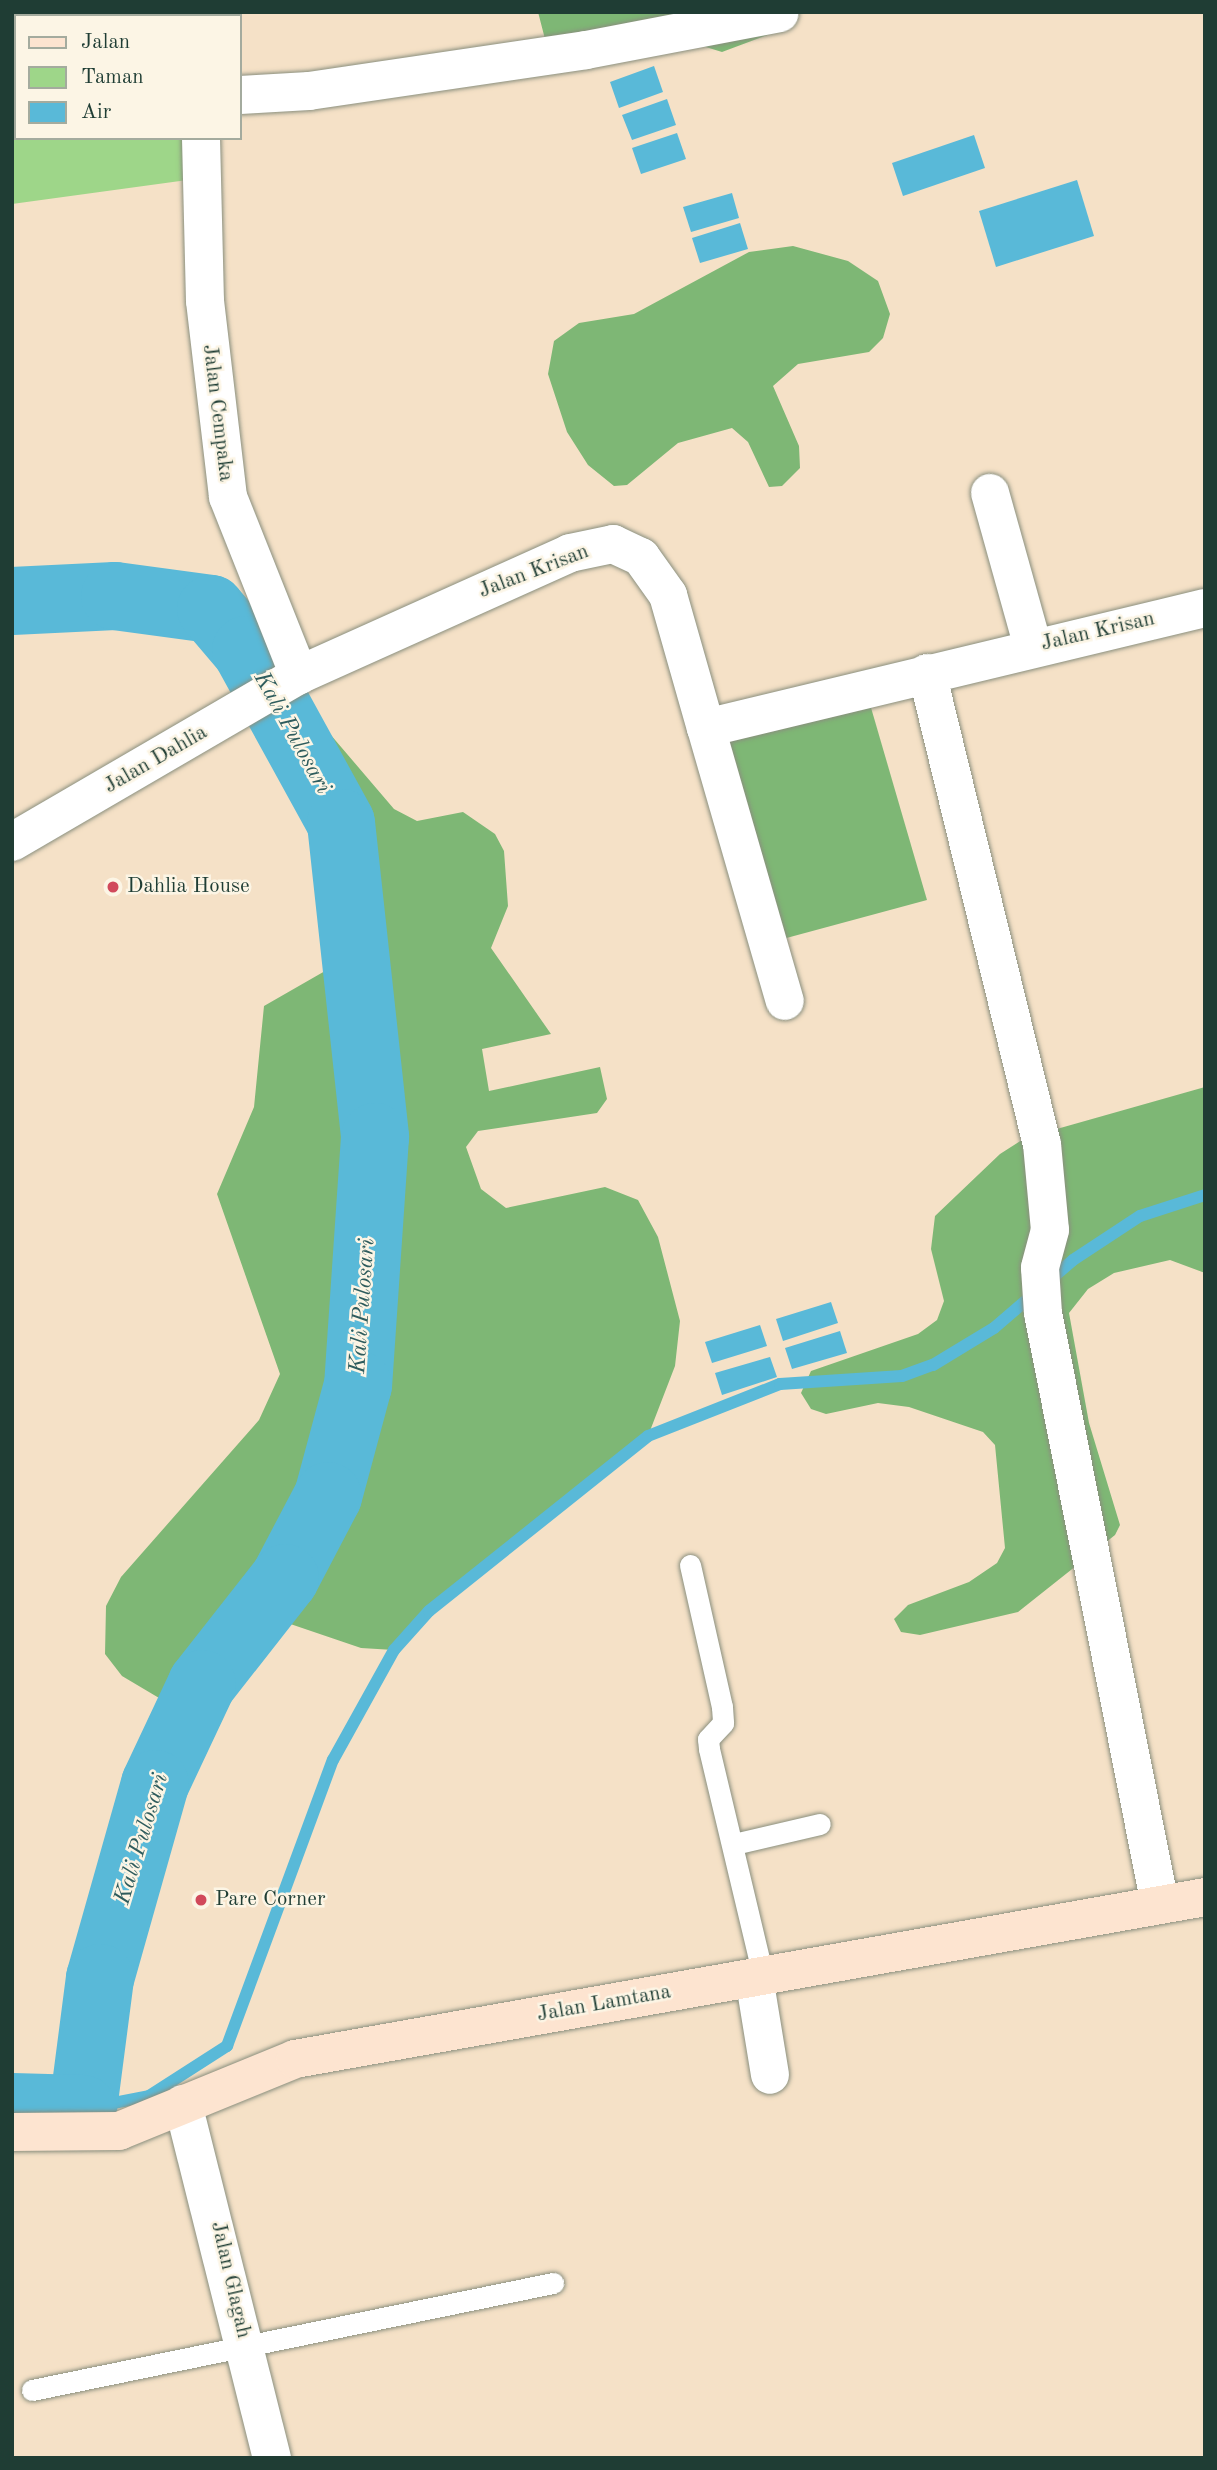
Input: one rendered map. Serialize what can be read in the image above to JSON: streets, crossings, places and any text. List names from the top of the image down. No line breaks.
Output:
{"streets":{"street":["Jalan Cempaka","Jalan Krisan","Jalan Dahlia","Jalan Lamtana","Jalan Glagah"]},"crossings":[["Jalan Cempaka","Jalan Krisan"],["Jalan Cempaka","Jalan Dahlia"],["Jalan Krisan","Jalan Dahlia"],["Jalan Lamtana","Jalan Glagah"]],"water":["Kali Pulosari"],"places":["Dahlia House","Pare Corner"],"legend":["Jalan","Taman","Air"]}
